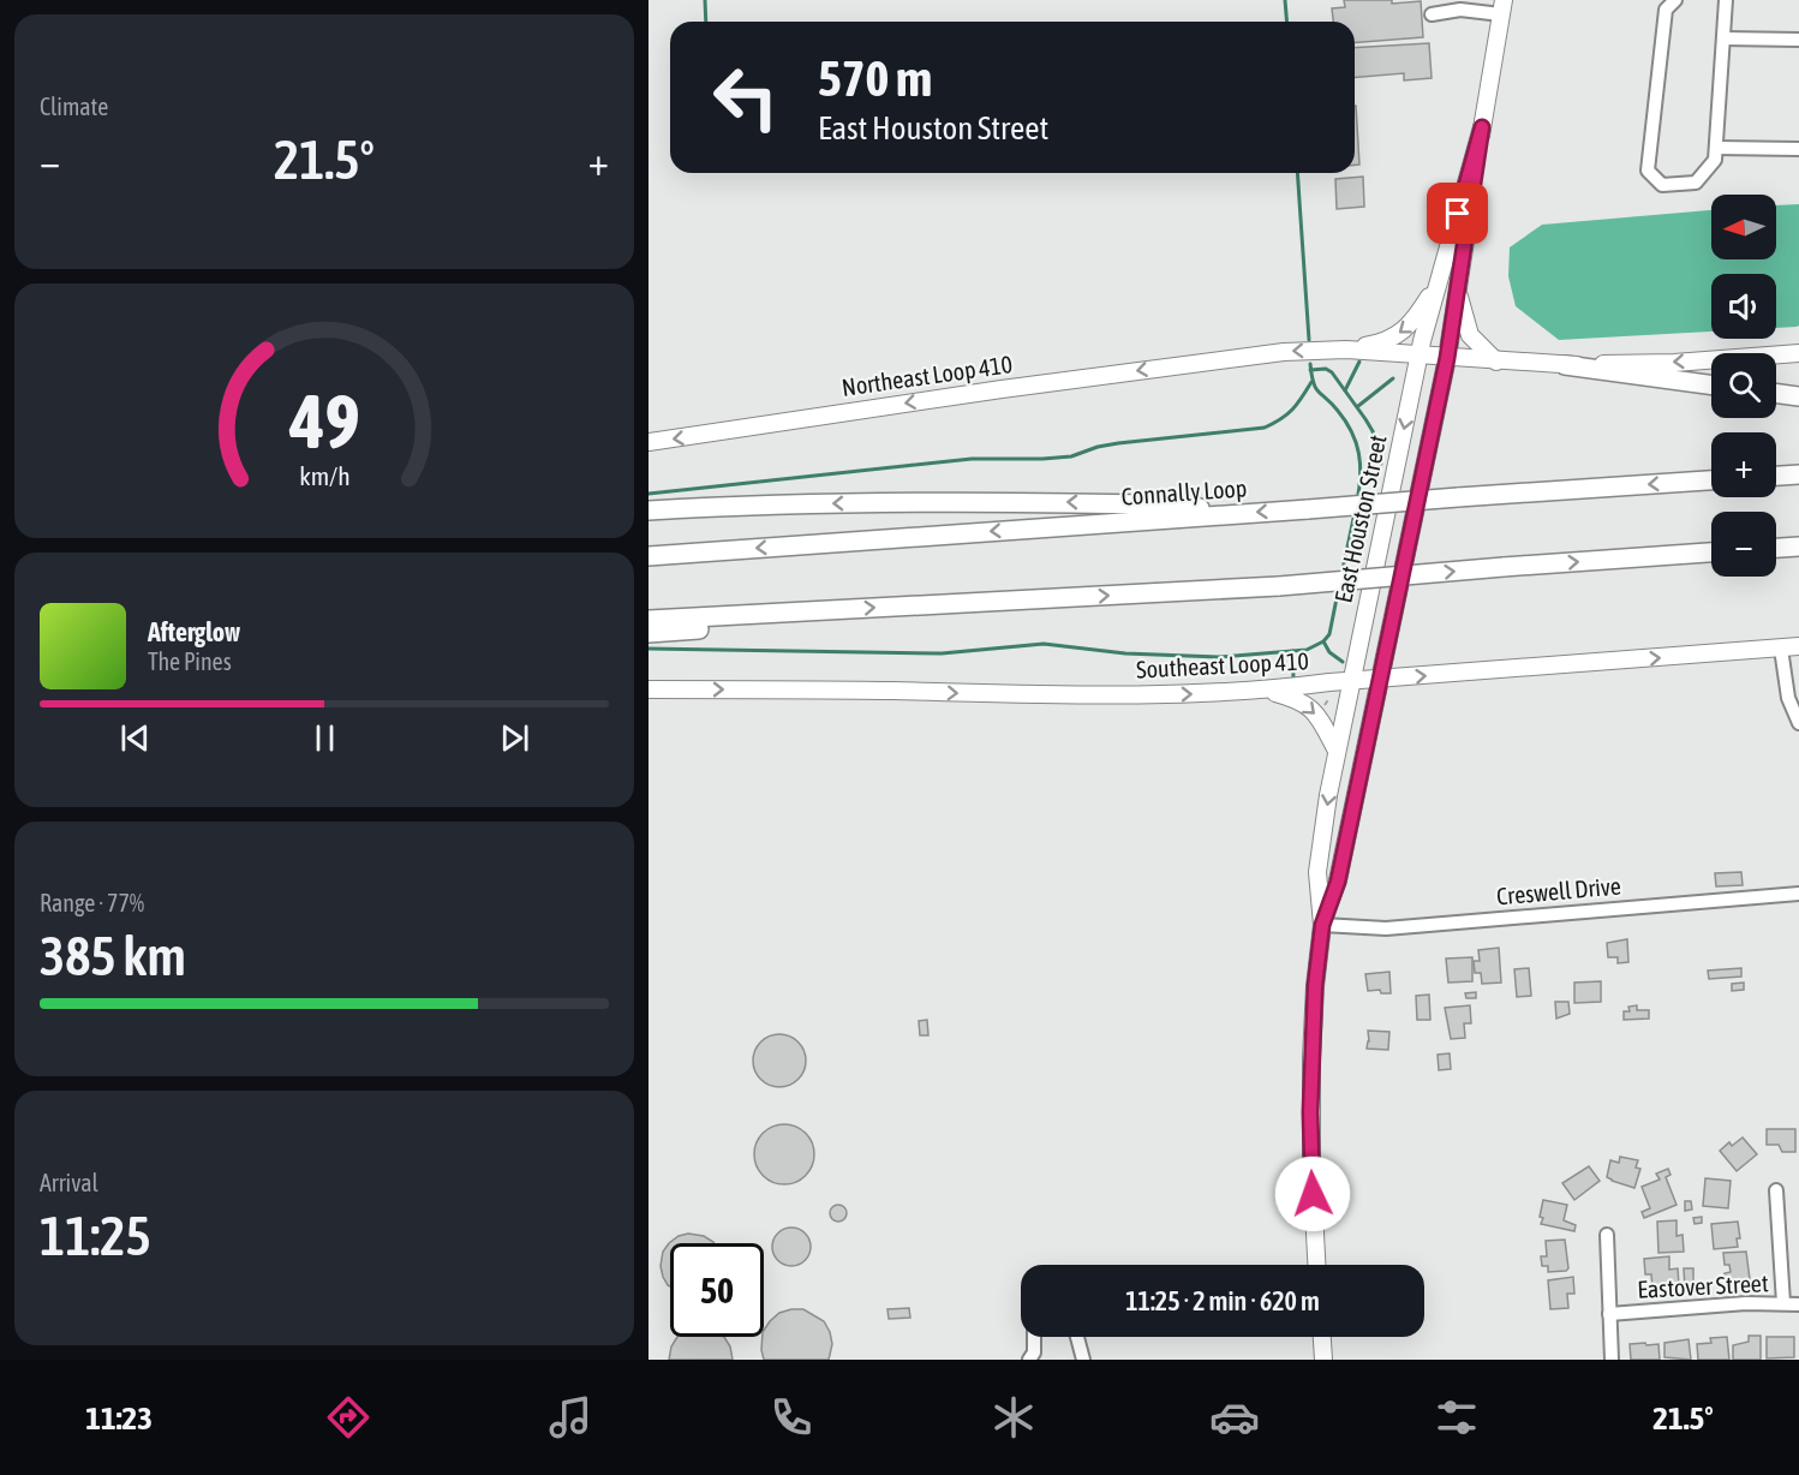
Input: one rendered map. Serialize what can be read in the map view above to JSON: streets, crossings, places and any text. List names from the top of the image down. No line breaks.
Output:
{"streets":{"highway":["Connally Loop"],"main road":["Northeast Loop 410","East Houston Street","Southeast Loop 410"],"street":["Creswell Drive","Eastover Street"]},"crossings":[["East Houston Street","Southeast Loop 410"],["East Houston Street","Creswell Drive"]],"one_way":["Northeast Loop 410","Southeast Loop 410"],"north":"left","page":{"tile":["Climate",["Range · 77%","385 km"],["Arrival","11:25"]],"turn":["570 m","East Houston Street"],"heat":["−","21.5°","+"],"map_buttons":["+","−"],"song":["Afterglow","The Pines"],"limit":"50","trip":"11:25 · 2 min · 620 m","tabs":["11:23","21.5°"],"gauge":["49","km/h"]}}
